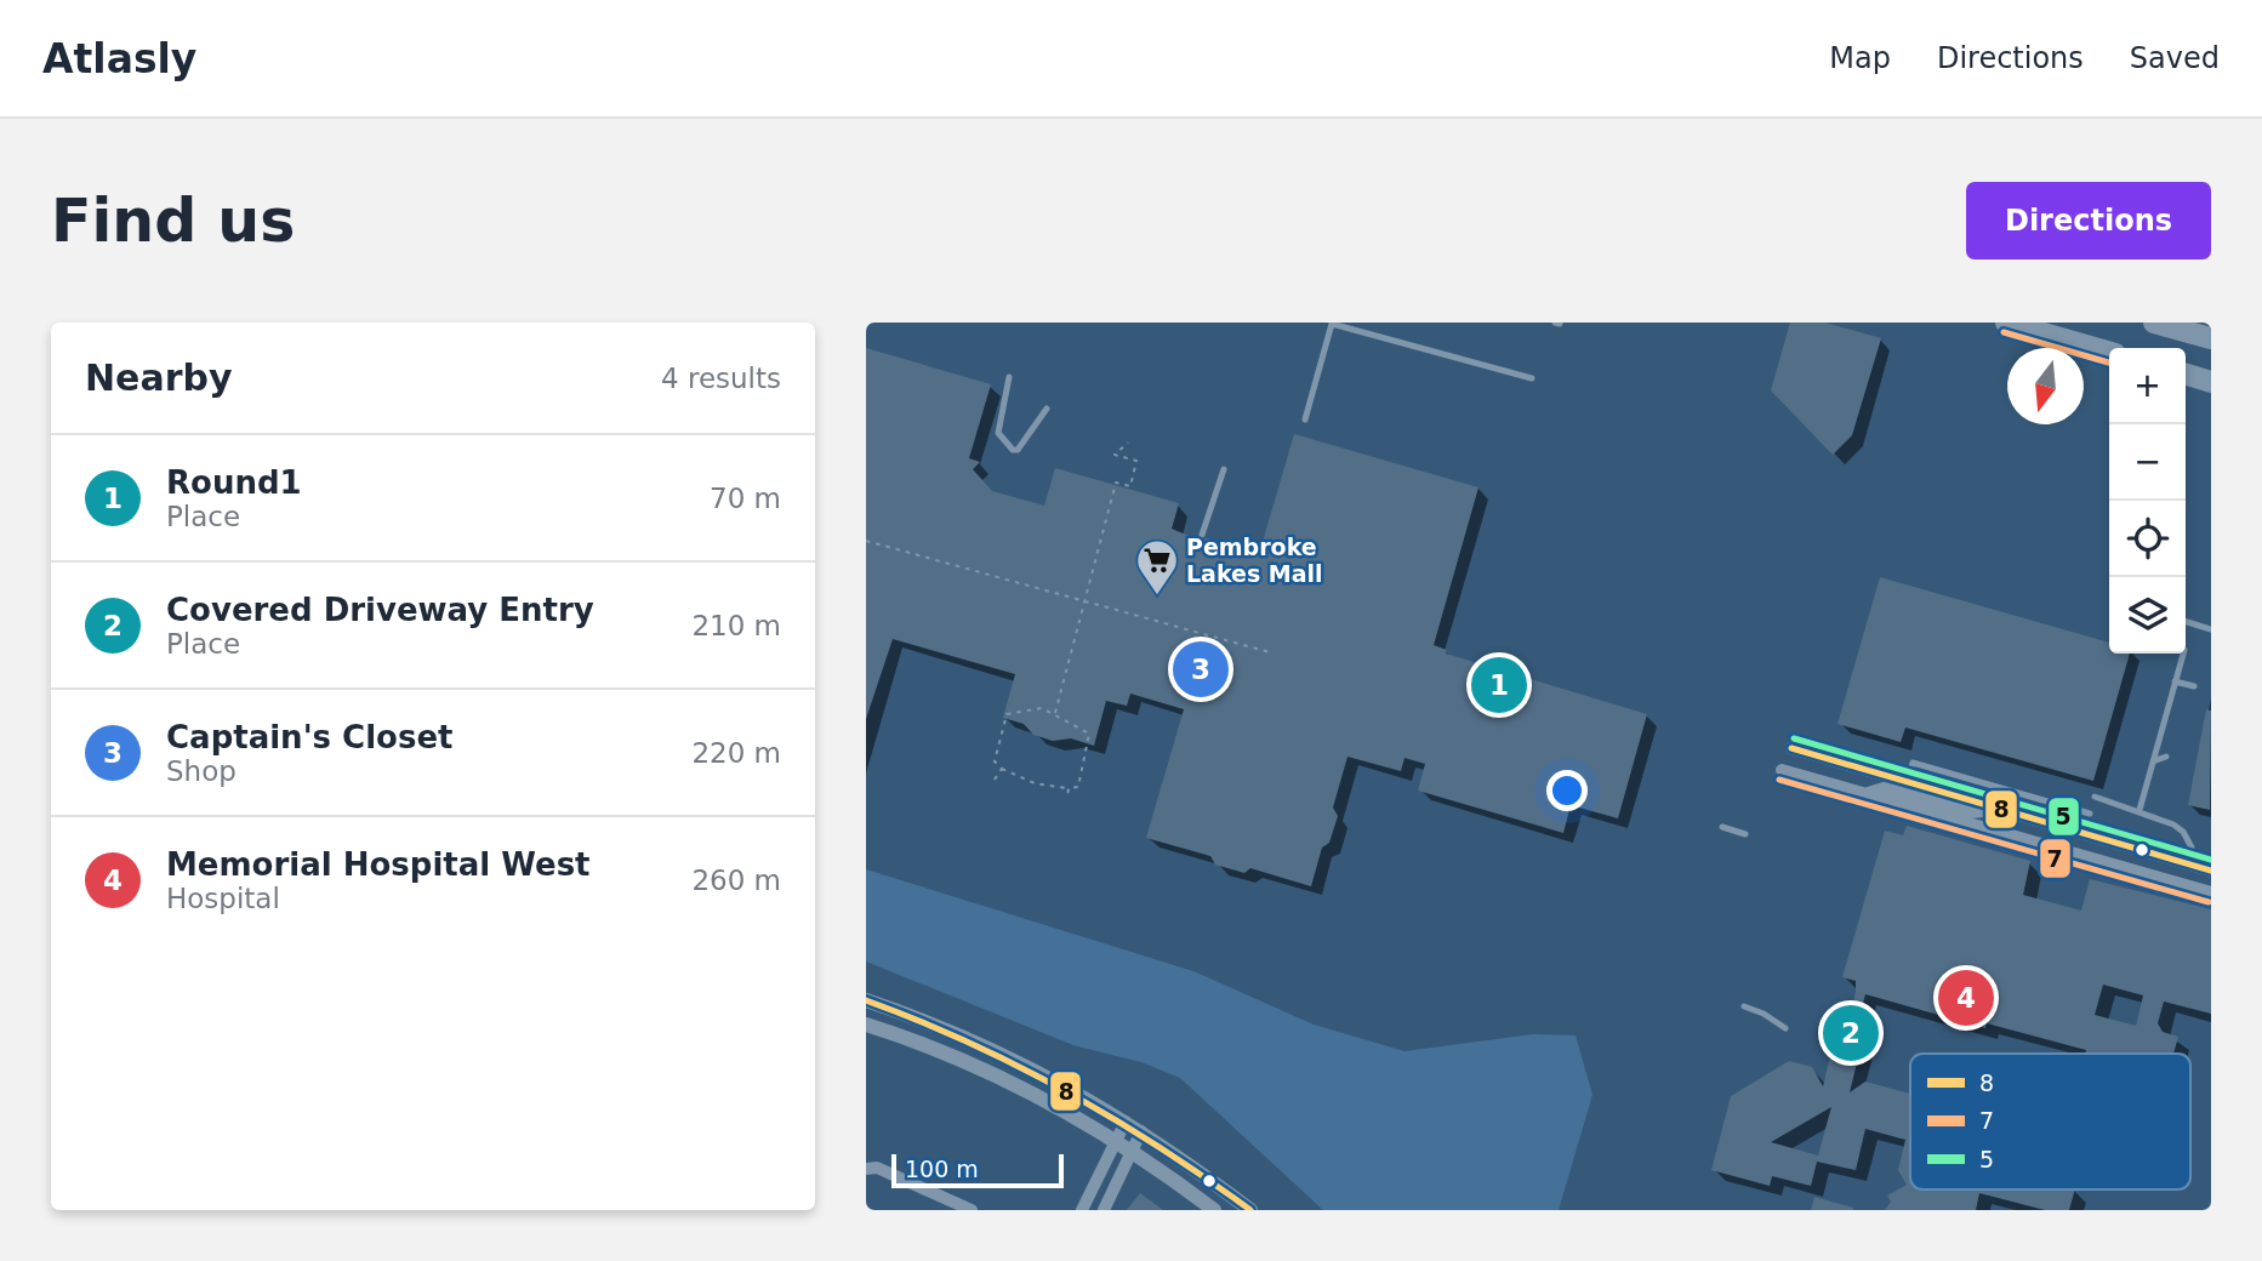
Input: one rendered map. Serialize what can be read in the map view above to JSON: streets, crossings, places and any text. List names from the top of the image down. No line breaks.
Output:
{"places":{"supermarket":["Pembroke Lakes Mall"]},"lines":["transit line 7","transit line 5","transit line 8"],"legend":["8","7","5"],"scale_bar":"100 m","north":"bottom","page":{"header":"Atlasly","nav":["Map","Directions","Saved"],"buttons":"Directions","title":"Find us","heading":["Nearby","4 results"],"map_buttons":["+","−"],"list":[{"mark":"1","name":"Round1","note":"Place","value":"70 m"},{"mark":"2","name":"Covered Driveway Entry","note":"Place","value":"210 m"},{"mark":"3","name":"Captain's Closet","note":"Shop","value":"220 m"},{"mark":"4","name":"Memorial Hospital West","note":"Hospital","value":"260 m"}],"pins":["3","1","4","2"],"scale":"100 m"}}
